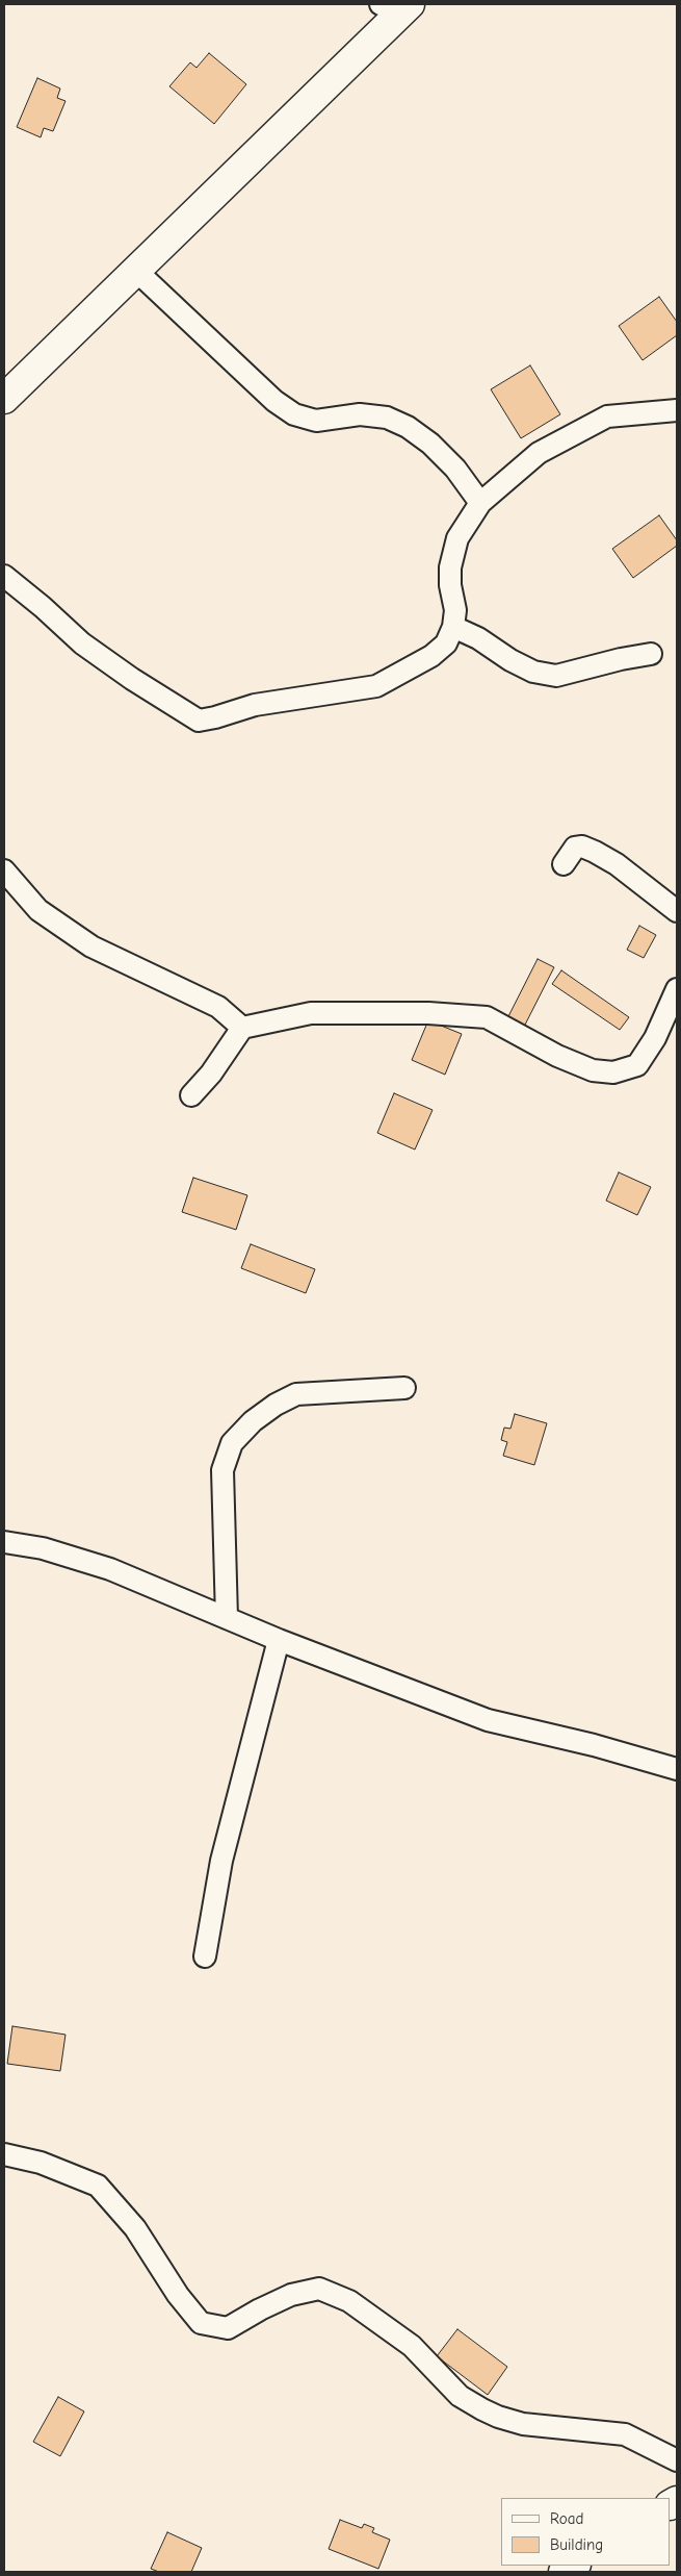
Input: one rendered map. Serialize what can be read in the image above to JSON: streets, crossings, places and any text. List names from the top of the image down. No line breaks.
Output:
{"legend":["Road","Building"]}
